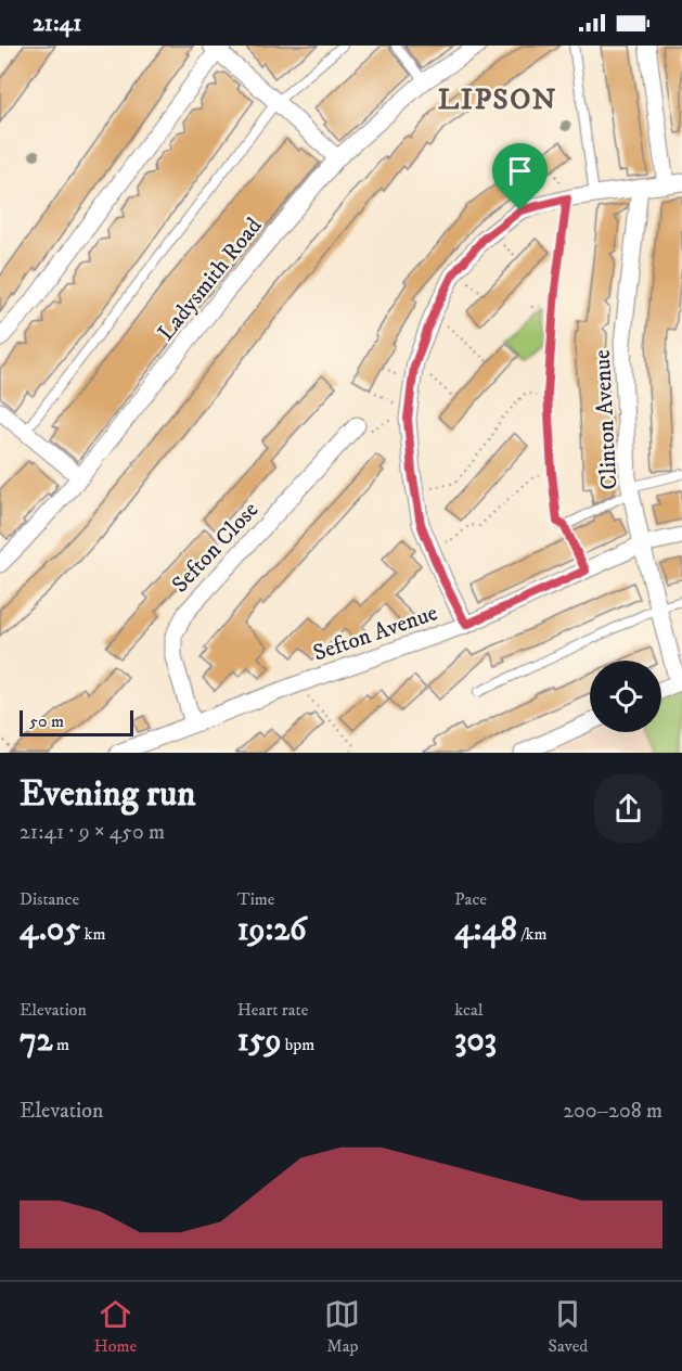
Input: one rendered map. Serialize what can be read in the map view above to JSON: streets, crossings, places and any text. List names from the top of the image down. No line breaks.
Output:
{"streets":{"street":["Ladysmith Road","Clinton Avenue","Sefton Close","Sefton Avenue"]},"crossings":[["Clinton Avenue","Sefton Avenue"],["Sefton Close","Sefton Avenue"]],"districts":["LIPSON"],"scale_bar":"50 m","page":{"status":"21:41","scale":"50 m","heading":["Evening run","21:41 · 9 × 450 m"],"stats":[["Distance","4.05 km"],["Time","19:26"],["Pace","4:48 /km"],["Elevation","72 m"],["Heart rate","159 bpm"],["kcal","303"]],"chart":["Elevation","200–208 m"],"tabs":["Home","Map","Saved"]}}
